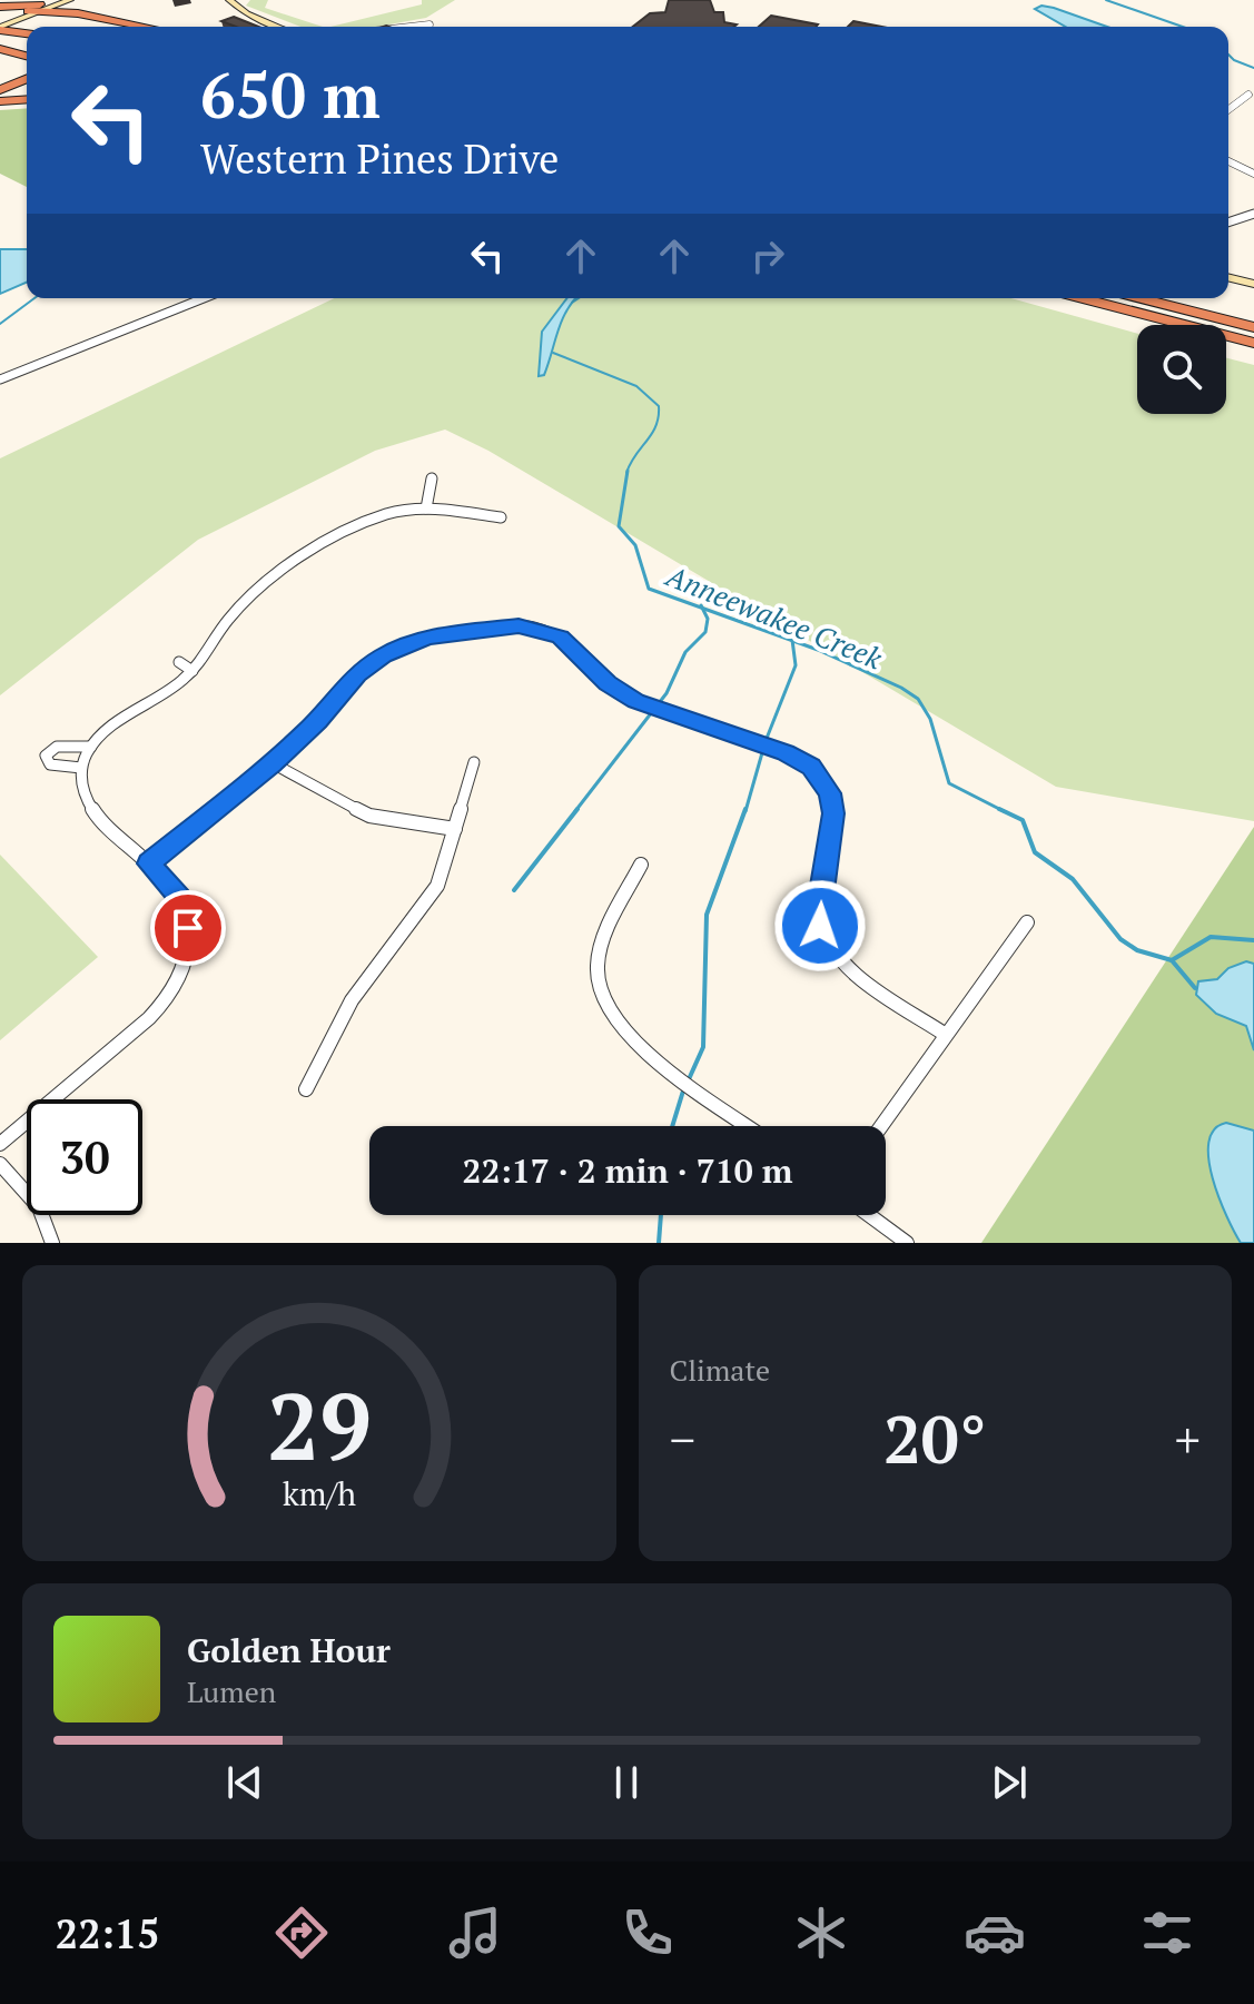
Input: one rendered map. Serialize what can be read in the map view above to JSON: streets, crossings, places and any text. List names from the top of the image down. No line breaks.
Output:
{"water":["Anneewakee Creek"],"page":{"turn":["650 m","Western Pines Drive"],"limit":"30","trip":"22:17 · 2 min · 710 m","tile":"Climate","heat":["−","20°","+"],"song":["Golden Hour","Lumen"],"tabs":"22:15","gauge":["29","km/h"]}}
